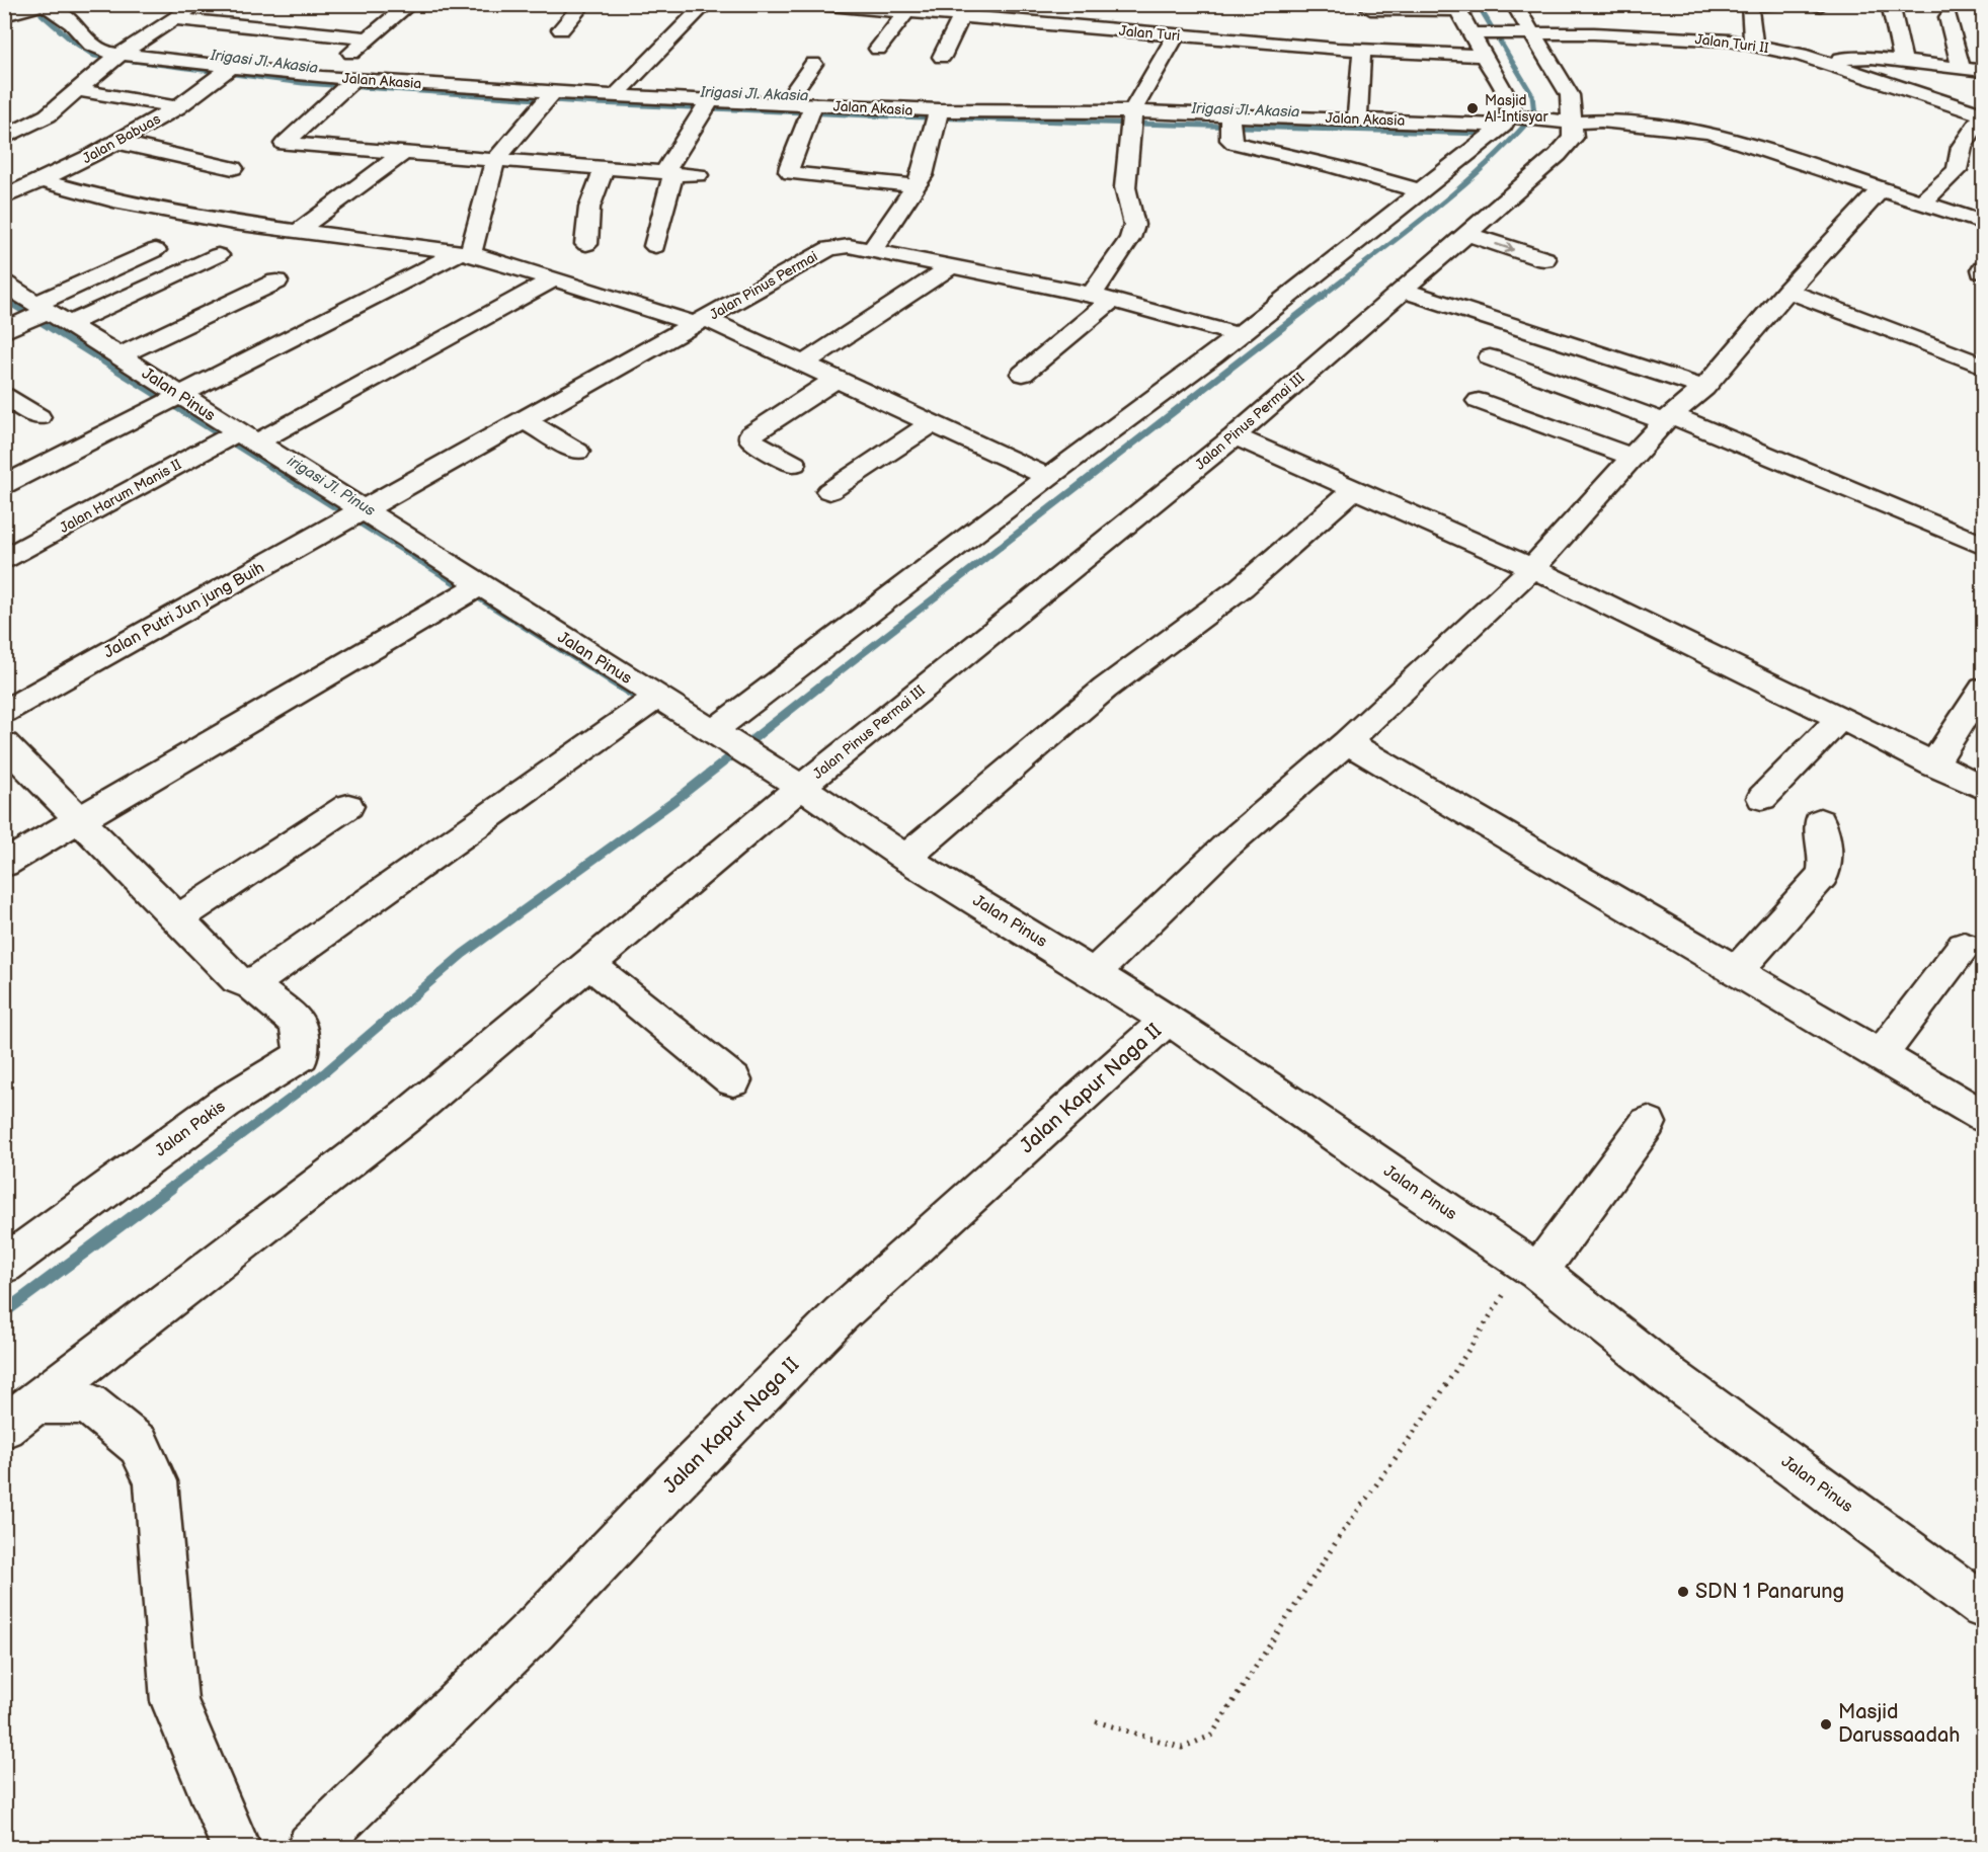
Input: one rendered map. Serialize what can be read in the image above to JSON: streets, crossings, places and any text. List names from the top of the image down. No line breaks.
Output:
{"streets":{"street":["Jalan Turi","Jalan Turi II","Jalan Akasia","Jalan Babuas","Jalan Pinus Permai","Jalan Pinus","Jalan Pinus Permai III","Jalan Harum Manis II","Jalan Putri Jun jung Buih","Jalan Kapur Naga II","Jalan Pakis"]},"crossings":[["Jalan Turi","Jalan Turi II"],["Jalan Akasia","Jalan Babuas"],["Jalan Akasia","Jalan Pinus Permai III"],["Jalan Pinus Permai","Jalan Pinus"],["Jalan Pinus Permai","Jalan Putri Jun jung Buih"],["Jalan Pinus","Jalan Pinus Permai III"],["Jalan Pinus","Jalan Harum Manis II"],["Jalan Pinus","Jalan Putri Jun jung Buih"],["Jalan Pinus","Jalan Kapur Naga II"]],"water":["Irigasi Jl. Akasia","irigasi Jl. Pinus"],"places":["Masjid Al-Intisyar","SDN 1 Panarung","Masjid Darussaadah"]}
